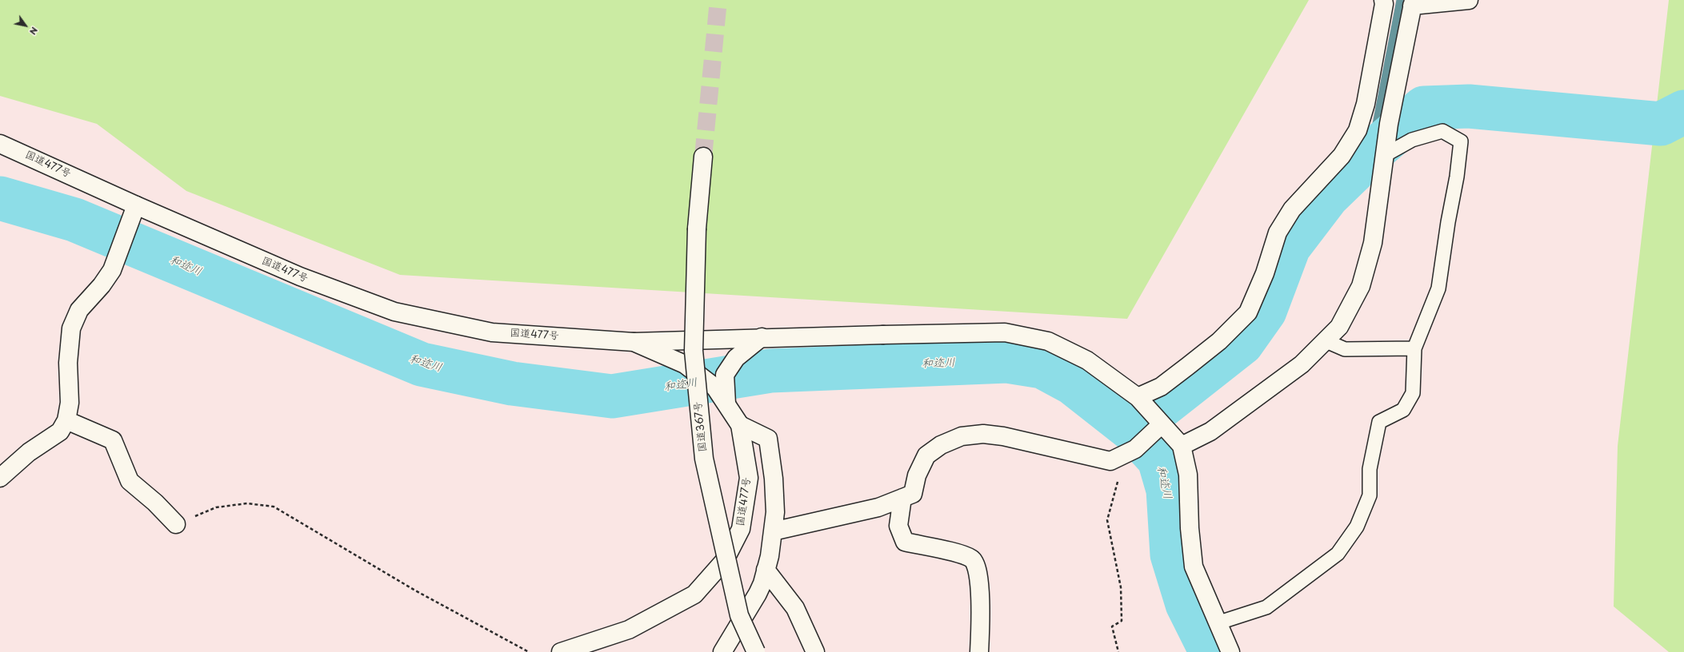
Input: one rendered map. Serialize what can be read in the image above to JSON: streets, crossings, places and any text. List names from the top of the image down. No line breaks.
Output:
{"streets":{"main road":["国道477号","国道367号"]},"water":["和迩川"],"north":"bottom right"}
